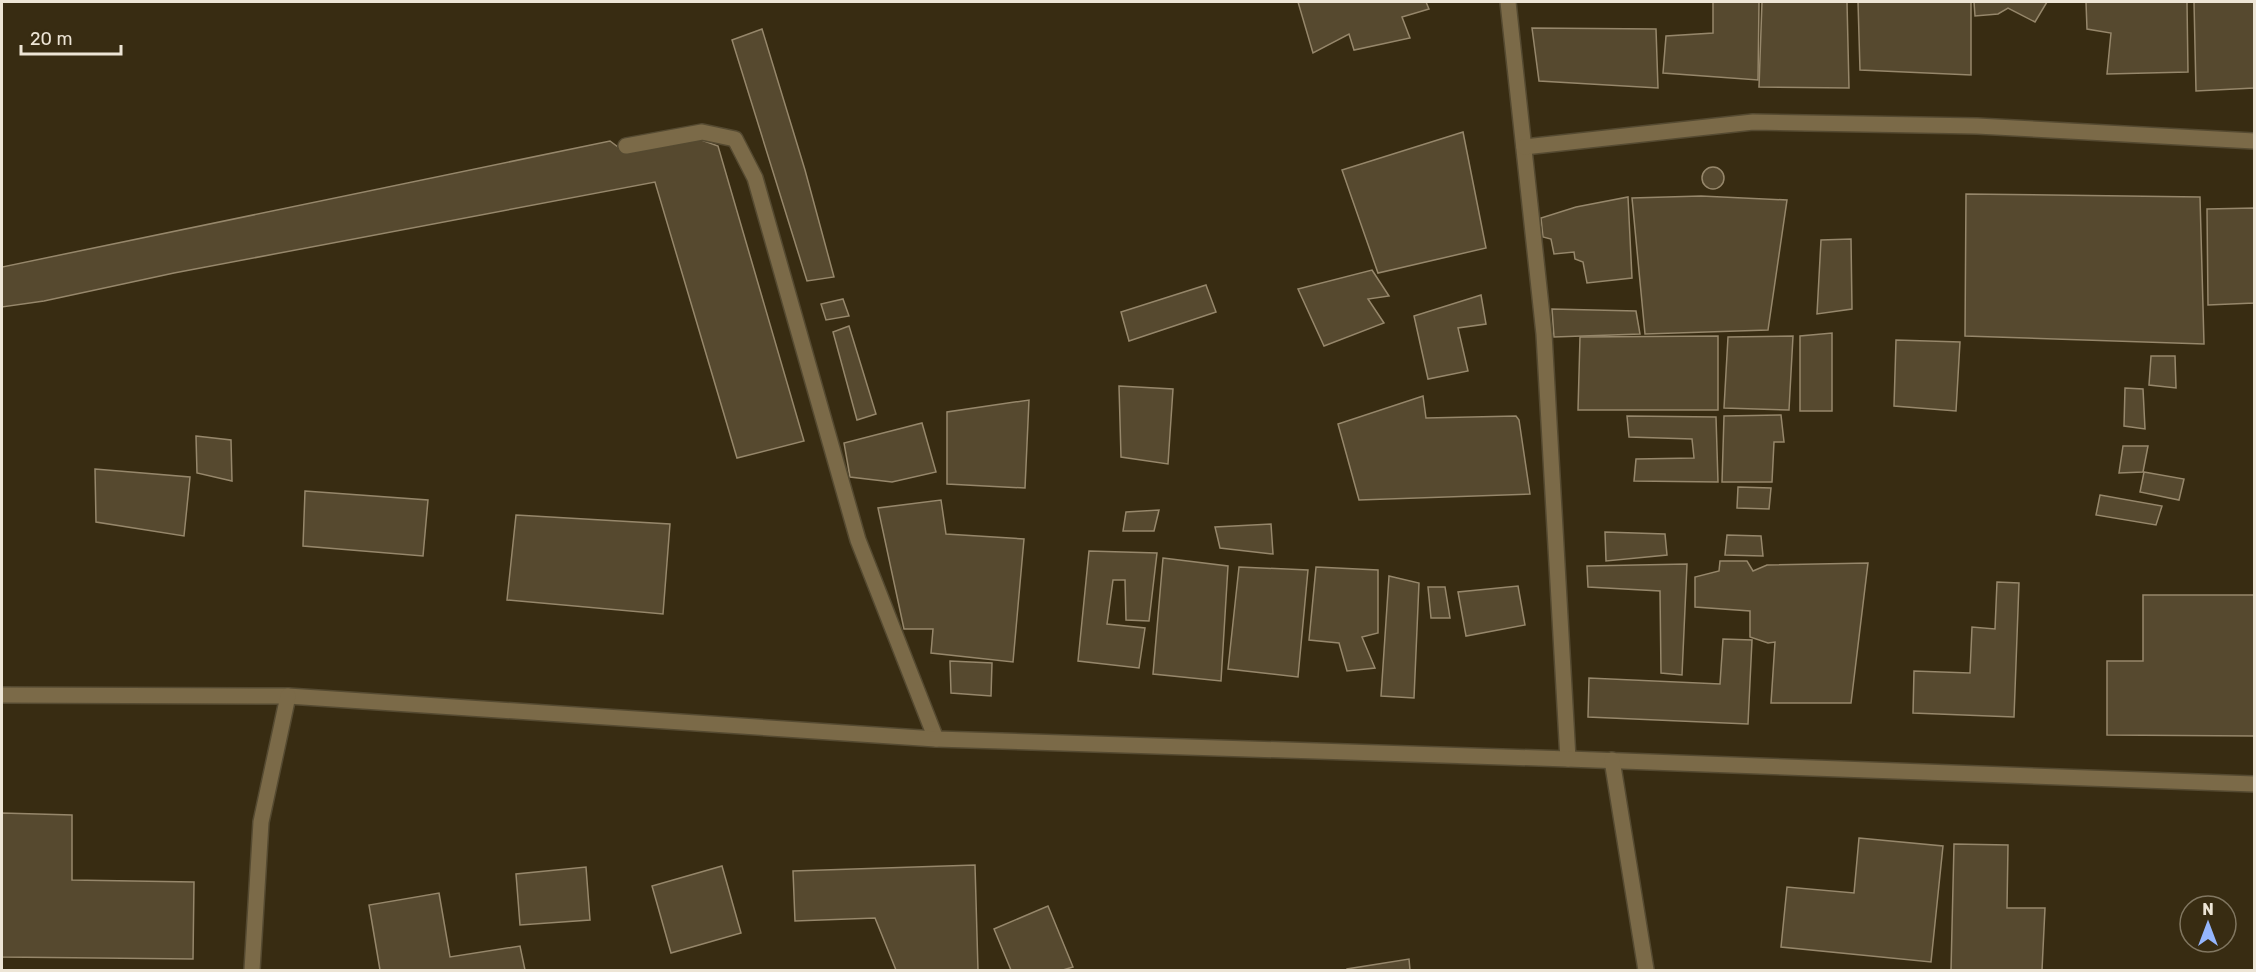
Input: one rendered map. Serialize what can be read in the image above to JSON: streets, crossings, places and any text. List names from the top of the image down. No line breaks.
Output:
{"scale_bar":"20 m","north":"top"}
